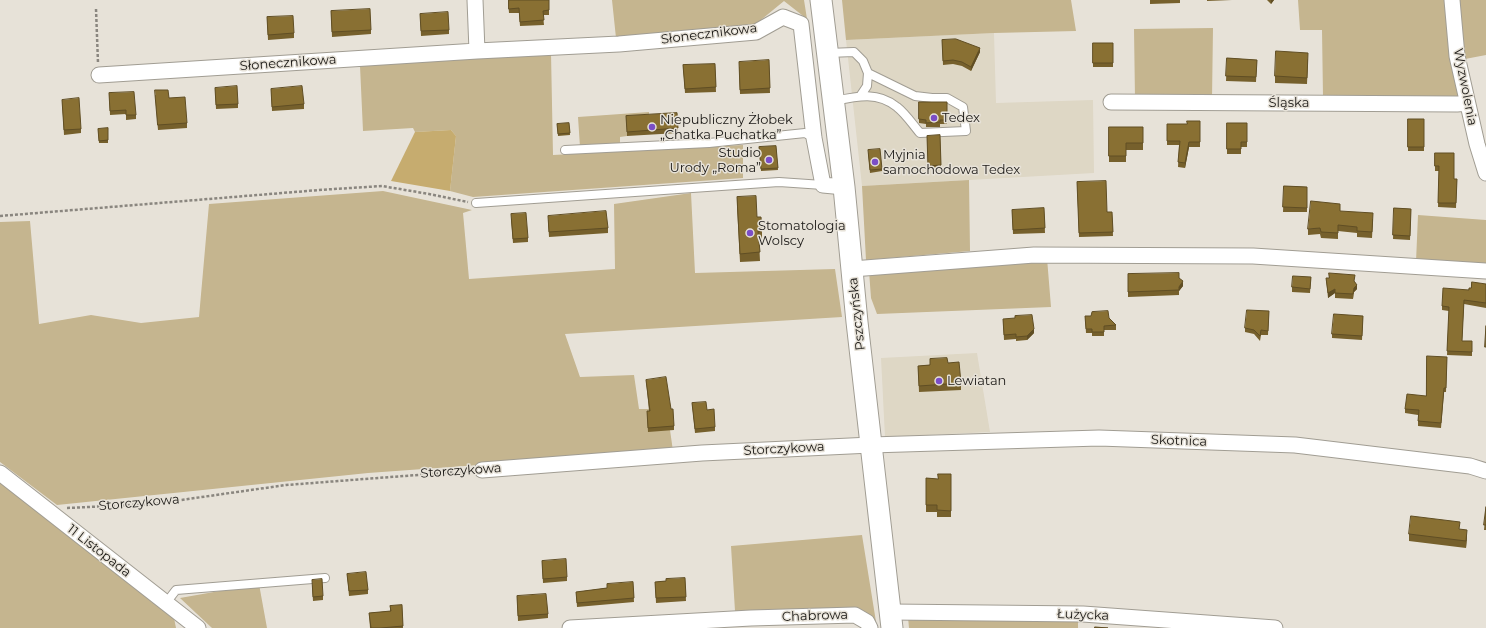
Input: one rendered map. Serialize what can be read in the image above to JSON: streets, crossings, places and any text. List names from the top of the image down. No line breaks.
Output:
{"streets":{"main road":["Pszczyńska"],"street":["Słonecznikowa","Wyzwolenia","Śląska","Skotnica","Storczykowa","11 Listopada","Łużycka","Chabrowa"]},"crossings":[["Wyzwolenia","Śląska"],["Pszczyńska","Skotnica"],["Pszczyńska","Storczykowa"],["Pszczyńska","Łużycka"],["Skotnica","Storczykowa"],["Storczykowa","11 Listopada"]],"places":["Tedex","Niepubliczny Żłobek „Chatka Puchatka”","Studio Urody „Roma”","Myjnia samochodowa Tedex","Stomatologia Wolscy","Lewiatan"]}
